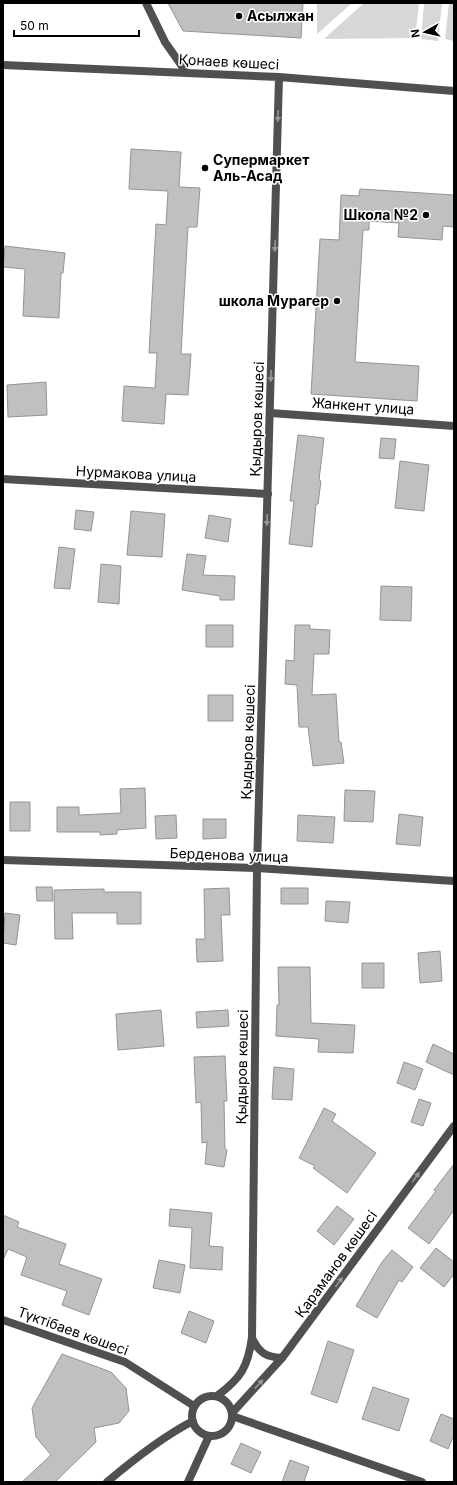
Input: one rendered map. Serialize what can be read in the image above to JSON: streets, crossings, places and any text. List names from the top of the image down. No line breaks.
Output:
{"streets":{"street":["Қонаев көшесі","Жанкент улица","Қыдыров көшесі","Нурмакова улица","Берденова улица","Қараманов көшесі","Түктібаев көшесі"]},"crossings":[["Қонаев көшесі","Қыдыров көшесі"],["Жанкент улица","Қыдыров көшесі"],["Қыдыров көшесі","Нурмакова улица"],["Қыдыров көшесі","Берденова улица"],["Қыдыров көшесі","Қараманов көшесі"],["Қыдыров көшесі","Түктібаев көшесі"],["Қараманов көшесі","Түктібаев көшесі"]],"one_way":["Қыдыров көшесі","Қараманов көшесі"],"places":["Асылжан","Супермаркет Аль-Асад","Школа №2","школа Мурагер"],"scale_bar":"50 m","north":"left"}
